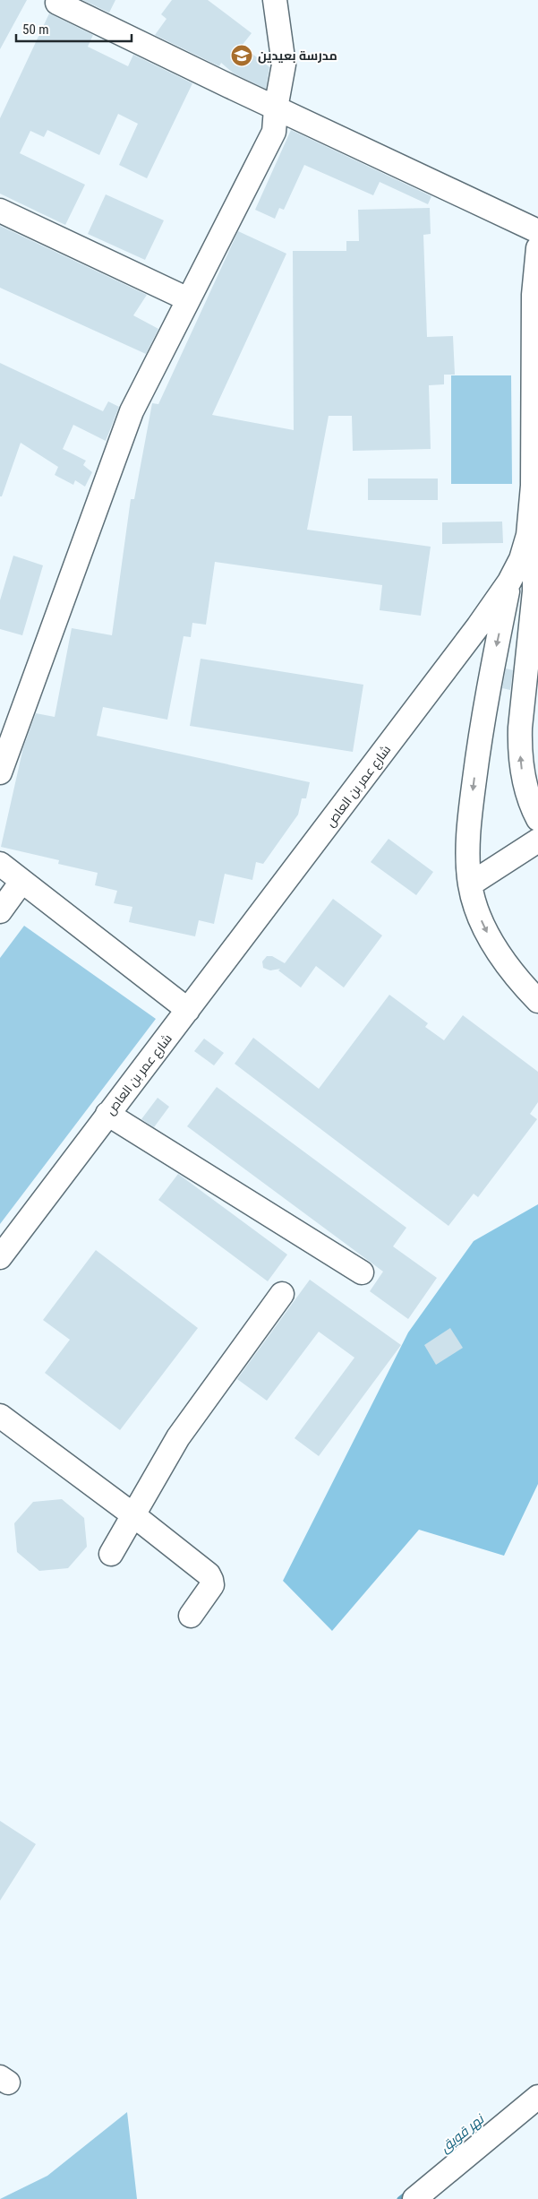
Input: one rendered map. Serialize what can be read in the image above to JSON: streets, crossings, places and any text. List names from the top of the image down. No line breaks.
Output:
{"streets":{"street":["شارع عمر بن العاص"]},"water":["نهر قويق"],"places":{"school or university":["مدرسة بعيدين"]},"scale_bar":"50 m"}
